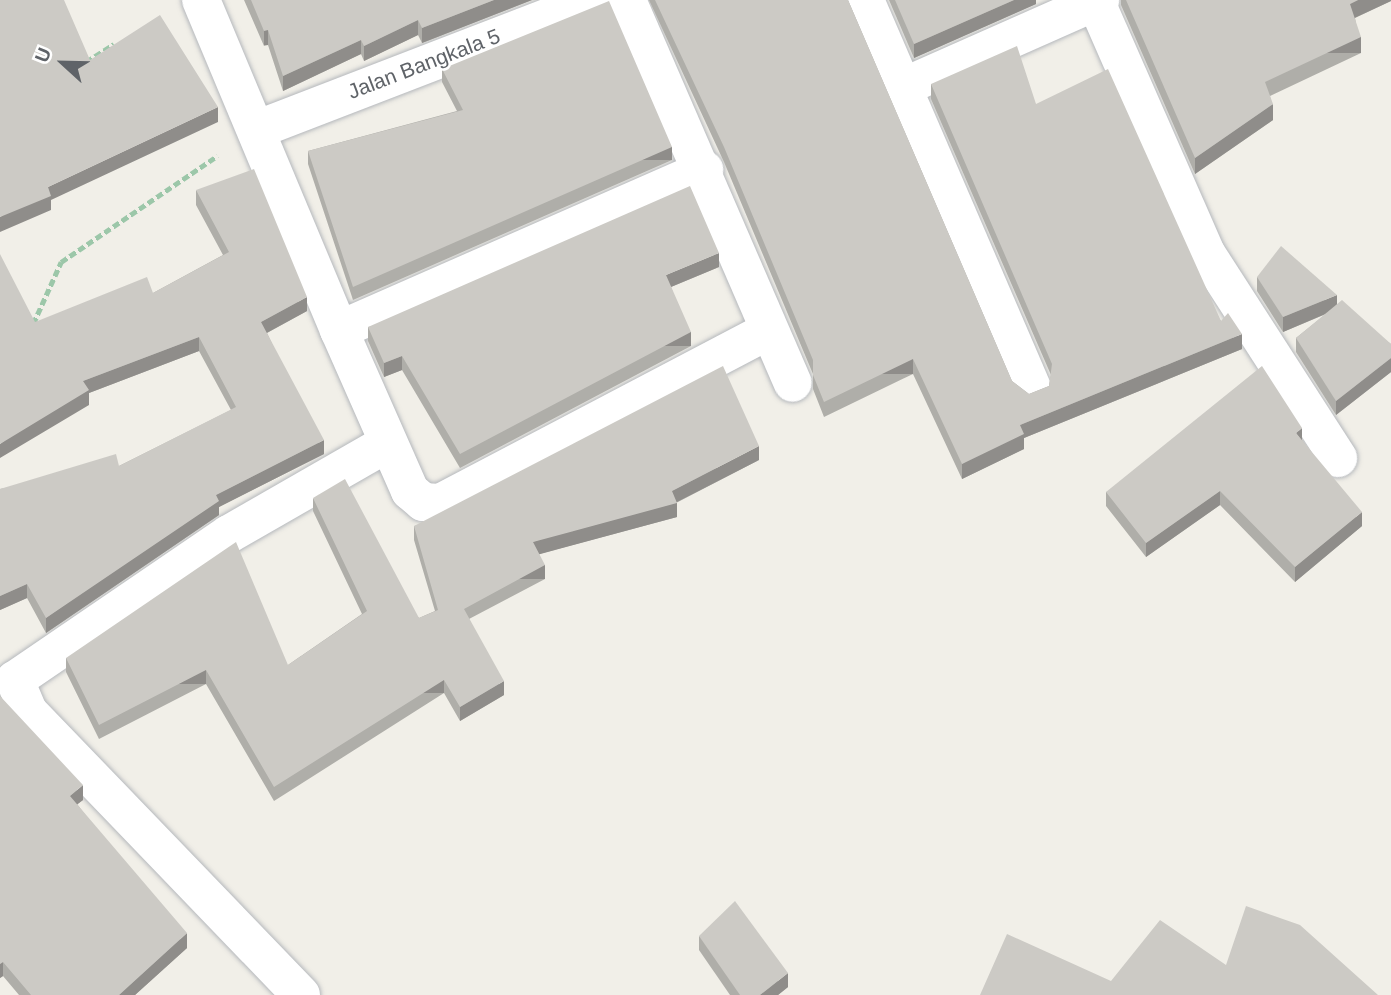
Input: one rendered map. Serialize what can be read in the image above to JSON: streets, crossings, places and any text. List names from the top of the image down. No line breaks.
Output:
{"streets":{"street":["Jalan Bangkala 5"]},"north":"left"}
